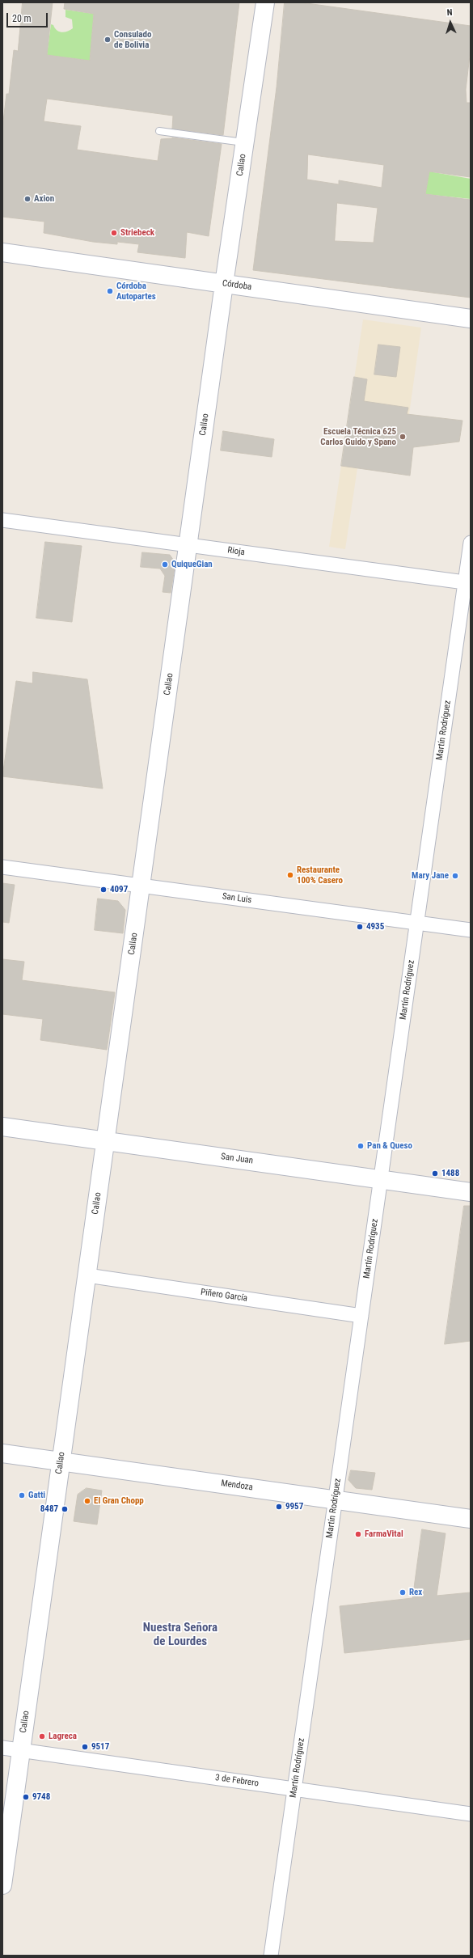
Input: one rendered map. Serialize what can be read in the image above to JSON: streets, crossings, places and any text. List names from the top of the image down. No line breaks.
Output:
{"streets":{"main road":["Callao","Córdoba","San Juan","Mendoza"],"street":["Rioja","Martín Rodríguez","San Luis","Piñero García","3 de Febrero"]},"crossings":[["Callao","Córdoba"],["Callao","Rioja"],["Callao","San Luis"],["Callao","San Juan"],["Callao","Piñero García"],["Callao","Mendoza"],["Callao","3 de Febrero"],["Rioja","Martín Rodríguez"],["Martín Rodríguez","San Luis"],["Martín Rodríguez","San Juan"],["Martín Rodríguez","Piñero García"],["Martín Rodríguez","Mendoza"],["Martín Rodríguez","3 de Febrero"]],"districts":["Nuestra Señora de Lourdes"],"places":["Consulado de Bolivia","Axion","Striebeck","Córdoba Autopartes","Escuela Técnica 625 Carlos Guido y Spano","QuiqueGian","Restaurante 100% Casero","Mary Jane","4097","4935","Pan & Queso","1488","Gatti","El Gran Chopp","9957","8487","FarmaVital","Rex","Lagreca","9517","9748"],"scale_bar":"20 m","north":"top"}
